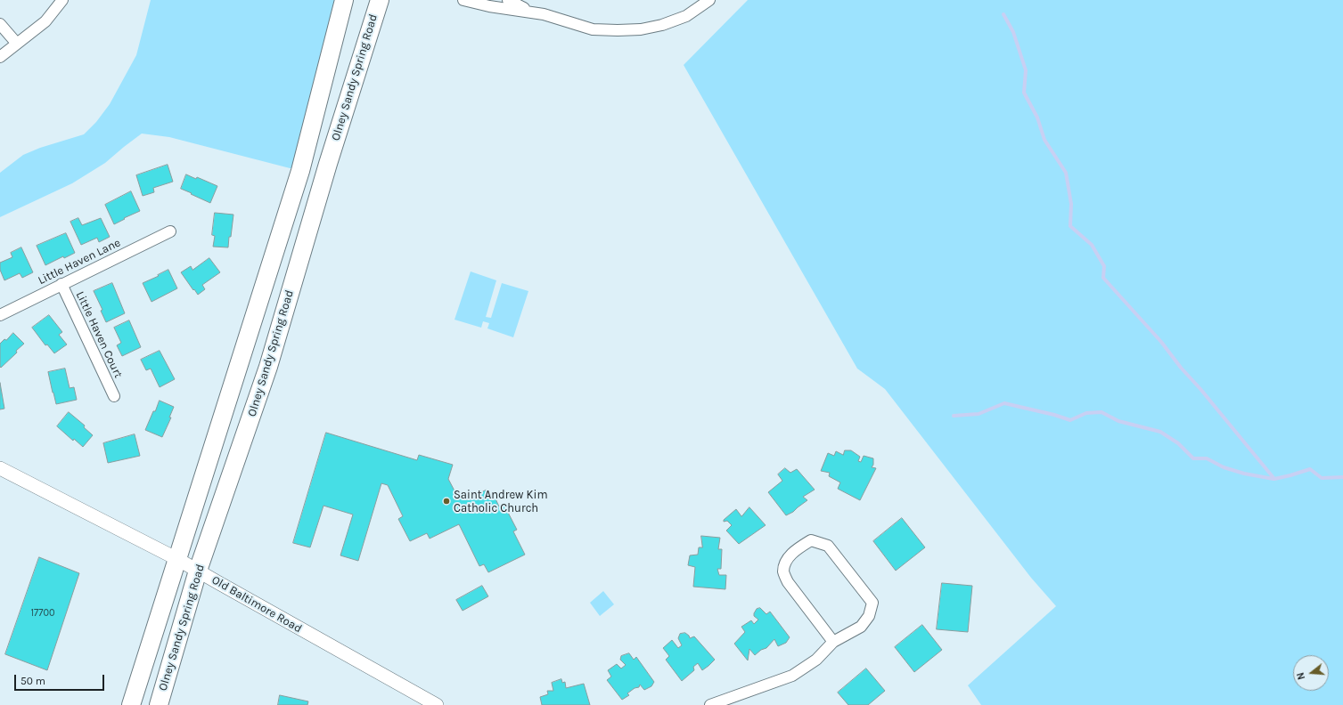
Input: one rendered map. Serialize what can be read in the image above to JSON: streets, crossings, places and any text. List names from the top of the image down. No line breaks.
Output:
{"streets":{"main road":["Olney Sandy Spring Road"],"street":["Little Haven Lane","Little Haven Court","Old Baltimore Road"]},"crossings":[["Olney Sandy Spring Road","Old Baltimore Road"],["Little Haven Lane","Little Haven Court"]],"places":["Saint Andrew Kim Catholic Church"],"house_numbers":["17700"],"scale_bar":"50 m","north":"left"}
